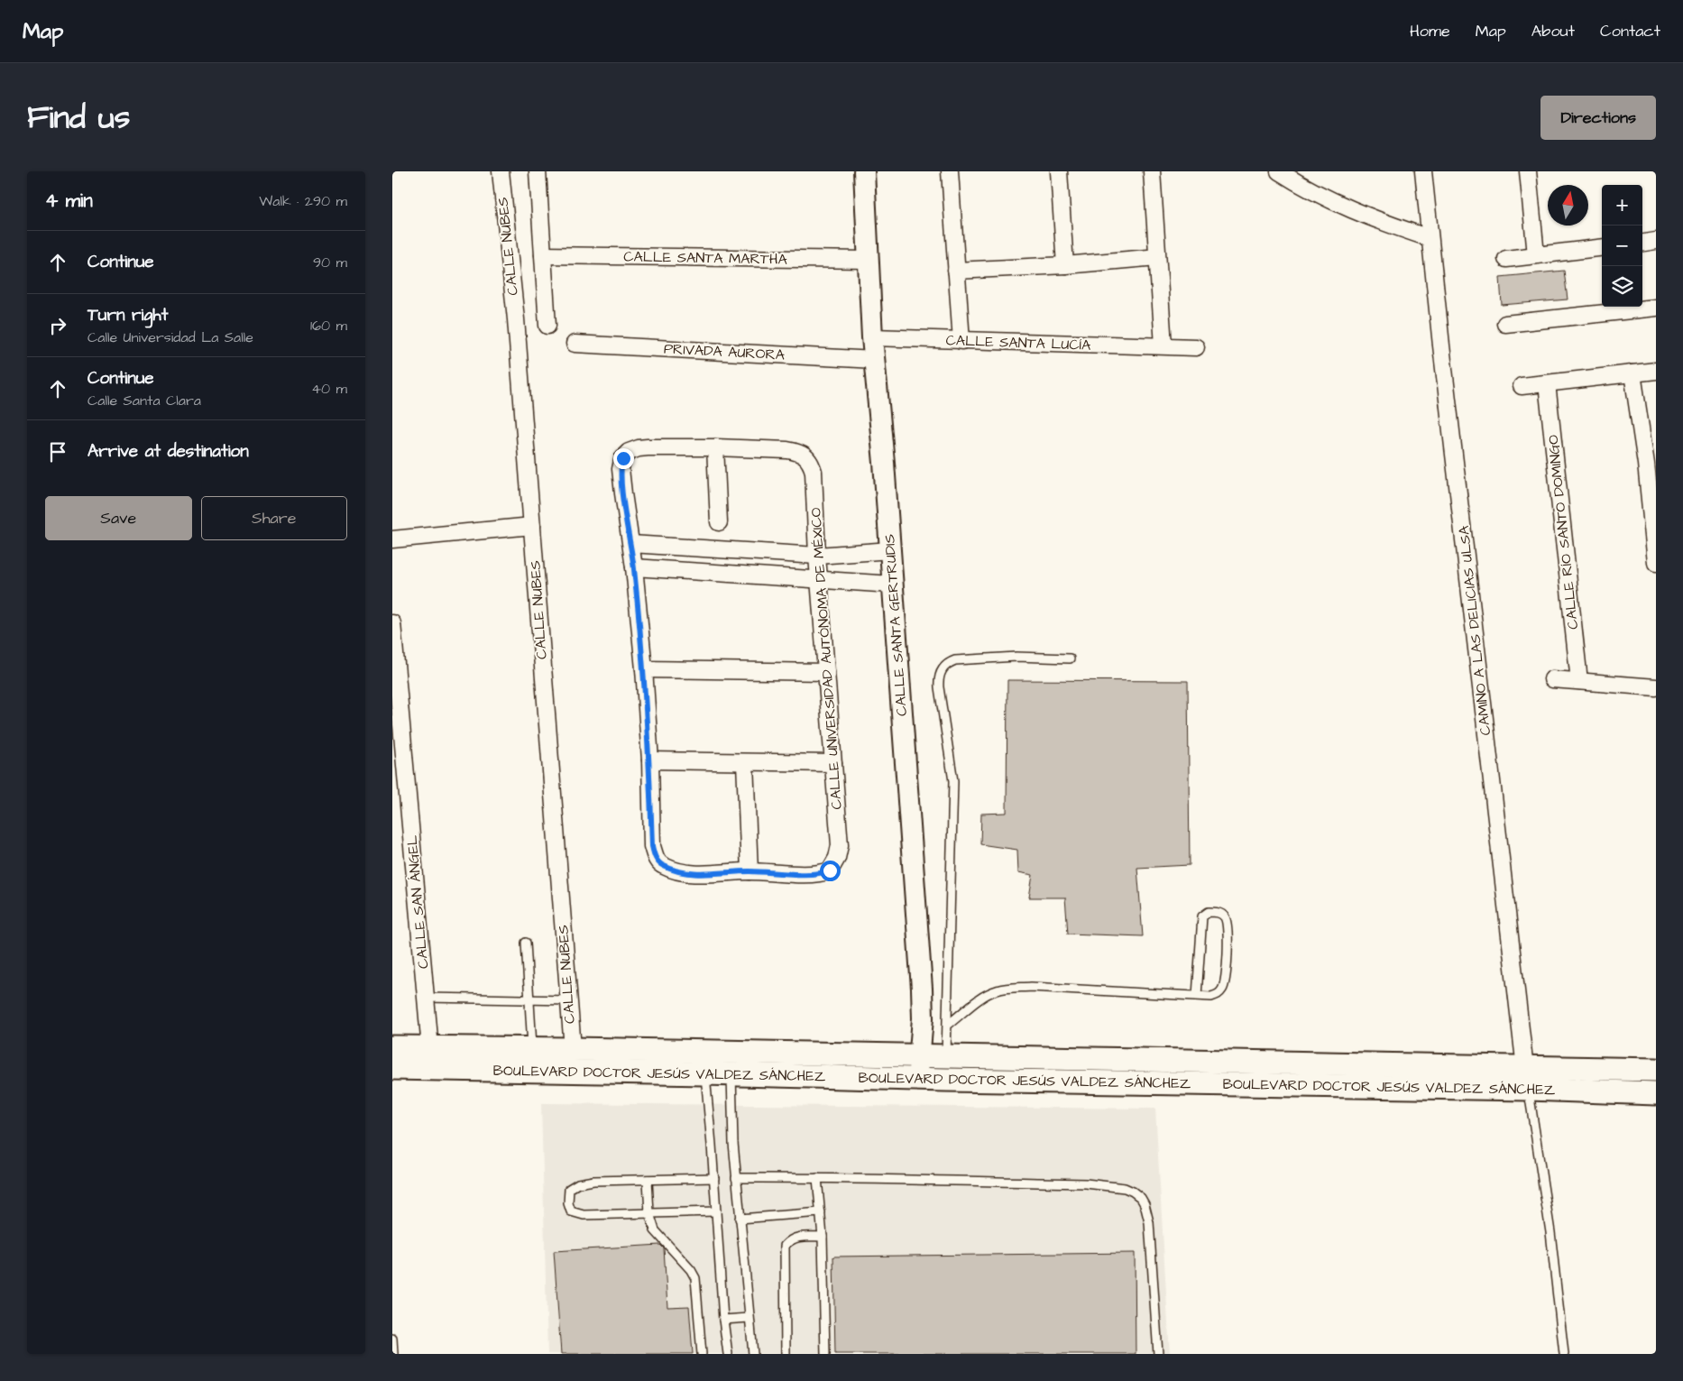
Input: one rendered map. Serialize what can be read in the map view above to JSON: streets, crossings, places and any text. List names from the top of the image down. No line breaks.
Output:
{"streets":{"main road":["BOULEVARD DOCTOR JESÚS VALDEZ SÁNCHEZ"],"street":["CALLE NUBES","CALLE SANTA MARTHA","CALLE SANTA LUCÍA","PRIVADA AURORA","CALLE RÍO SANTO DOMINGO","CALLE SANTA GERTRUDIS","CAMINO A LAS DELICIAS ULSA","CALLE UNIVERSIDAD AUTÓNOMA DE MÉXICO","CALLE SAN ÁNGEL"]},"crossings":[["CALLE NUBES","BOULEVARD DOCTOR JESÚS VALDEZ SÁNCHEZ"],["CALLE SANTA MARTHA","CALLE SANTA GERTRUDIS"],["CALLE SANTA LUCÍA","CALLE SANTA GERTRUDIS"],["PRIVADA AURORA","CALLE SANTA GERTRUDIS"],["CALLE SANTA GERTRUDIS","BOULEVARD DOCTOR JESÚS VALDEZ SÁNCHEZ"],["CAMINO A LAS DELICIAS ULSA","BOULEVARD DOCTOR JESÚS VALDEZ SÁNCHEZ"],["CALLE SAN ÁNGEL","BOULEVARD DOCTOR JESÚS VALDEZ SÁNCHEZ"]],"north":"top","page":{"header":"Map","nav":["Home","Map","About","Contact"],"title":"Find us","buttons":["Directions",["Save","Share"]],"heading":["4 min","Walk · 290 m"],"map_buttons":["+","−"],"list":[["Continue","90 m"],["Turn right","Calle Universidad La Salle","160 m"],["Continue","Calle Santa Clara","40 m"],"Arrive at destination"]}}
